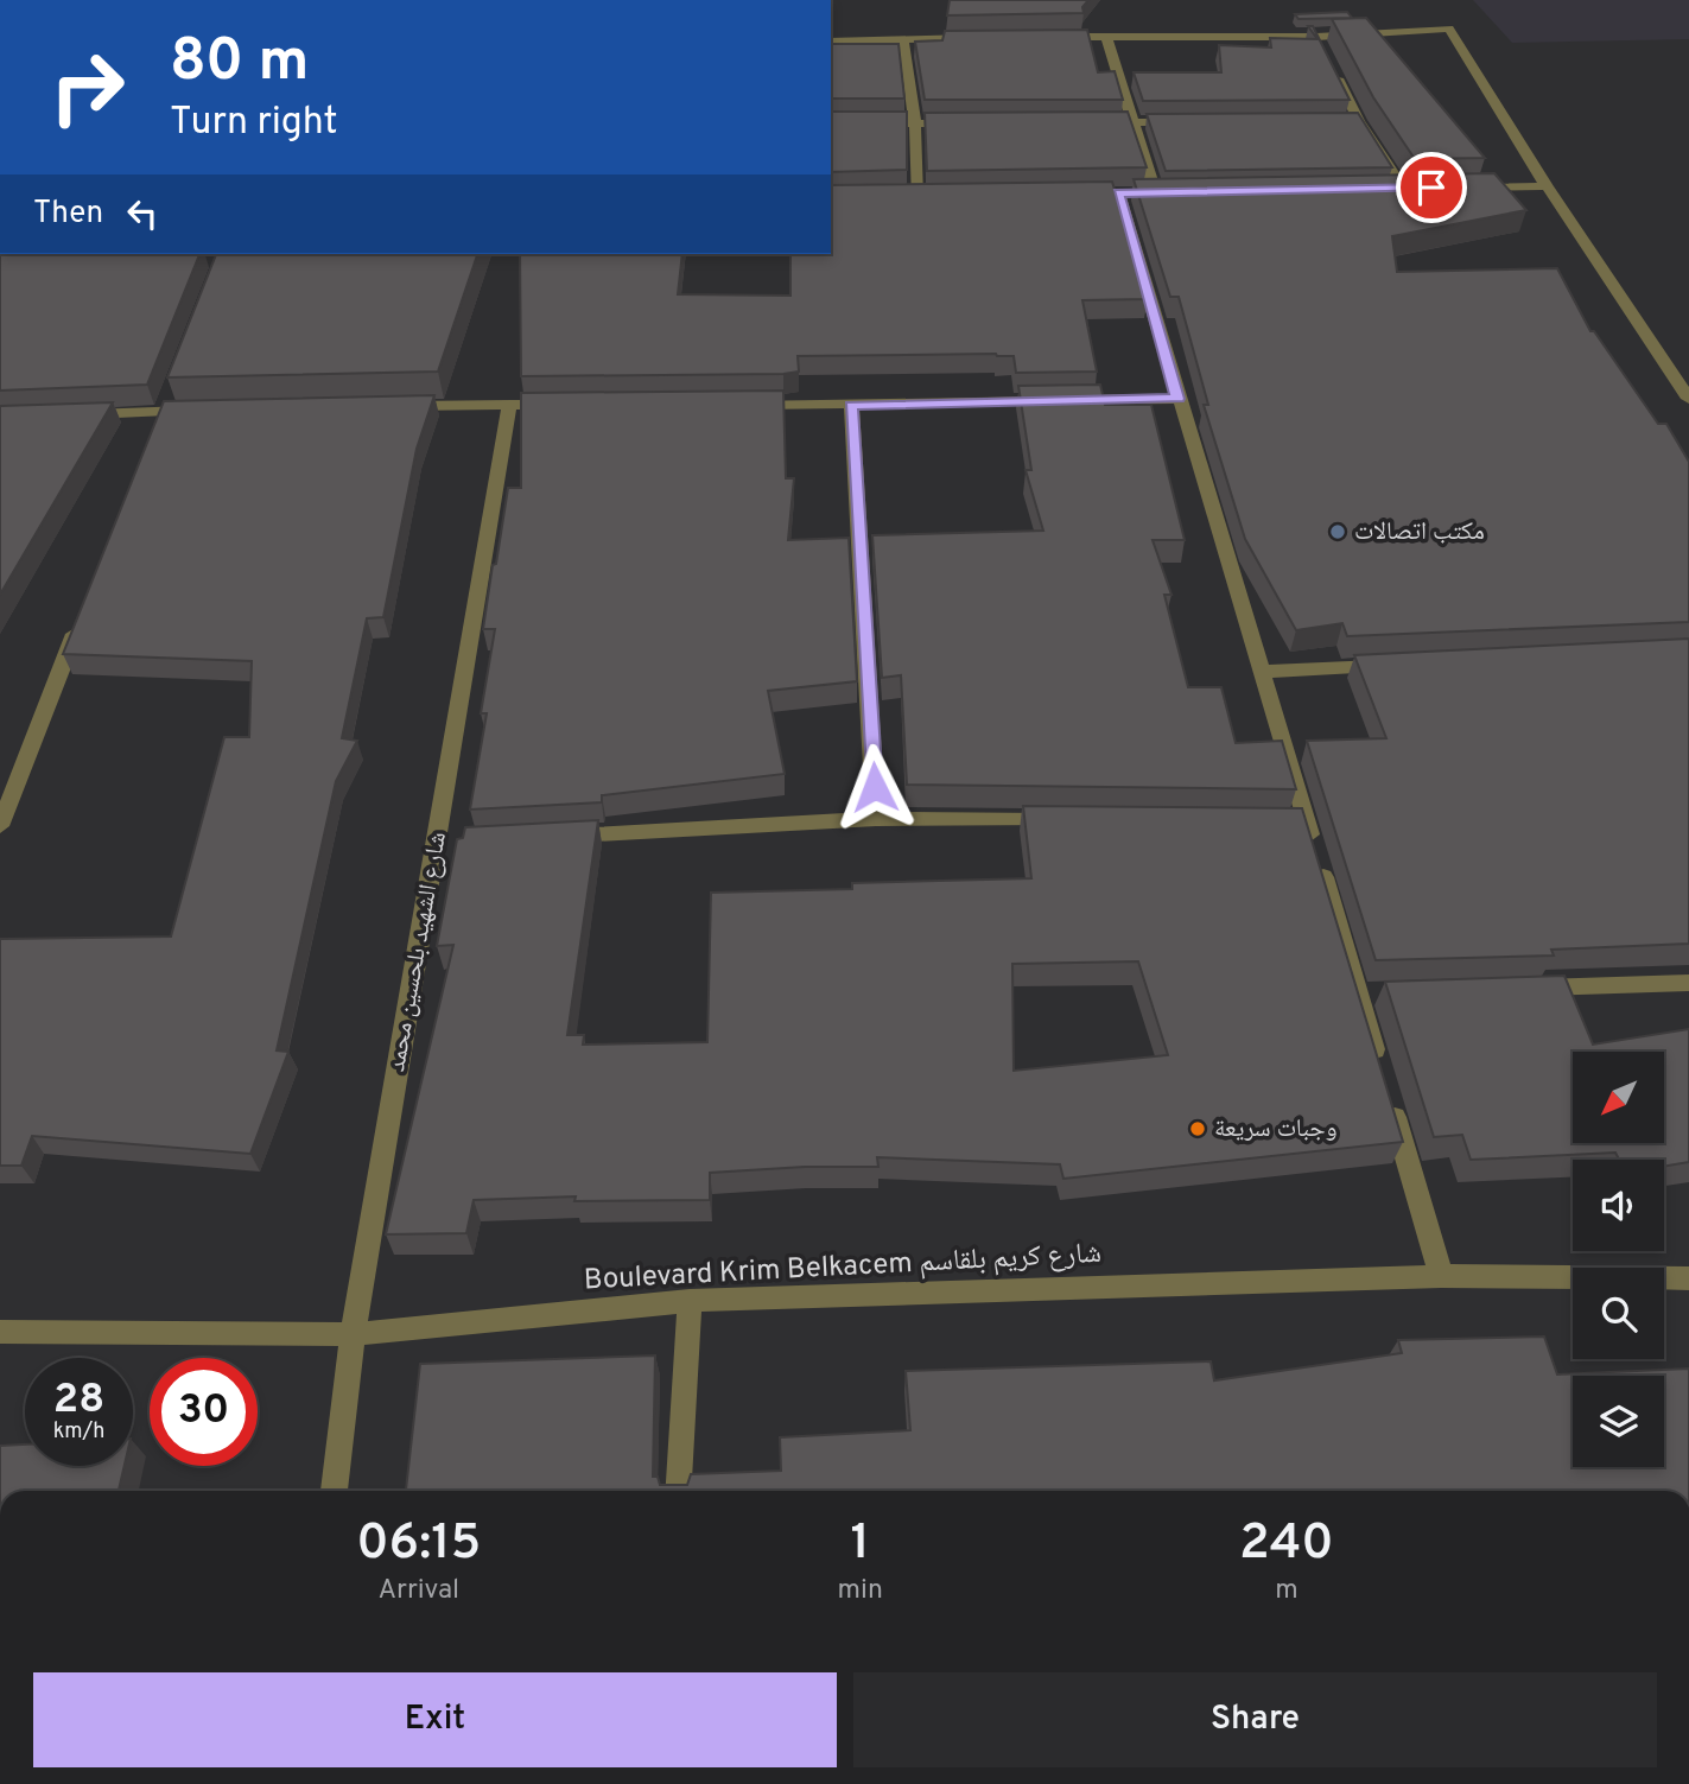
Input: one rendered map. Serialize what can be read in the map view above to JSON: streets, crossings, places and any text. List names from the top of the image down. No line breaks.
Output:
{"streets":{"street":["شارع الشهيد بلحسين محمد","Boulevard Krim Belkacem شارع كريم بلقاسم"]},"crossings":[["شارع الشهيد بلحسين محمد","Boulevard Krim Belkacem شارع كريم بلقاسم"]],"places":["مكتب اتصالات","وجبات سريعة"],"north":"bottom left","page":{"turn":["80 m","Turn right"],"then":"Then","speed":"28 km/h","limit":"30","eta":["06:15","Arrival","1","min","240","m"],"buttons":["Exit","Share"]}}
